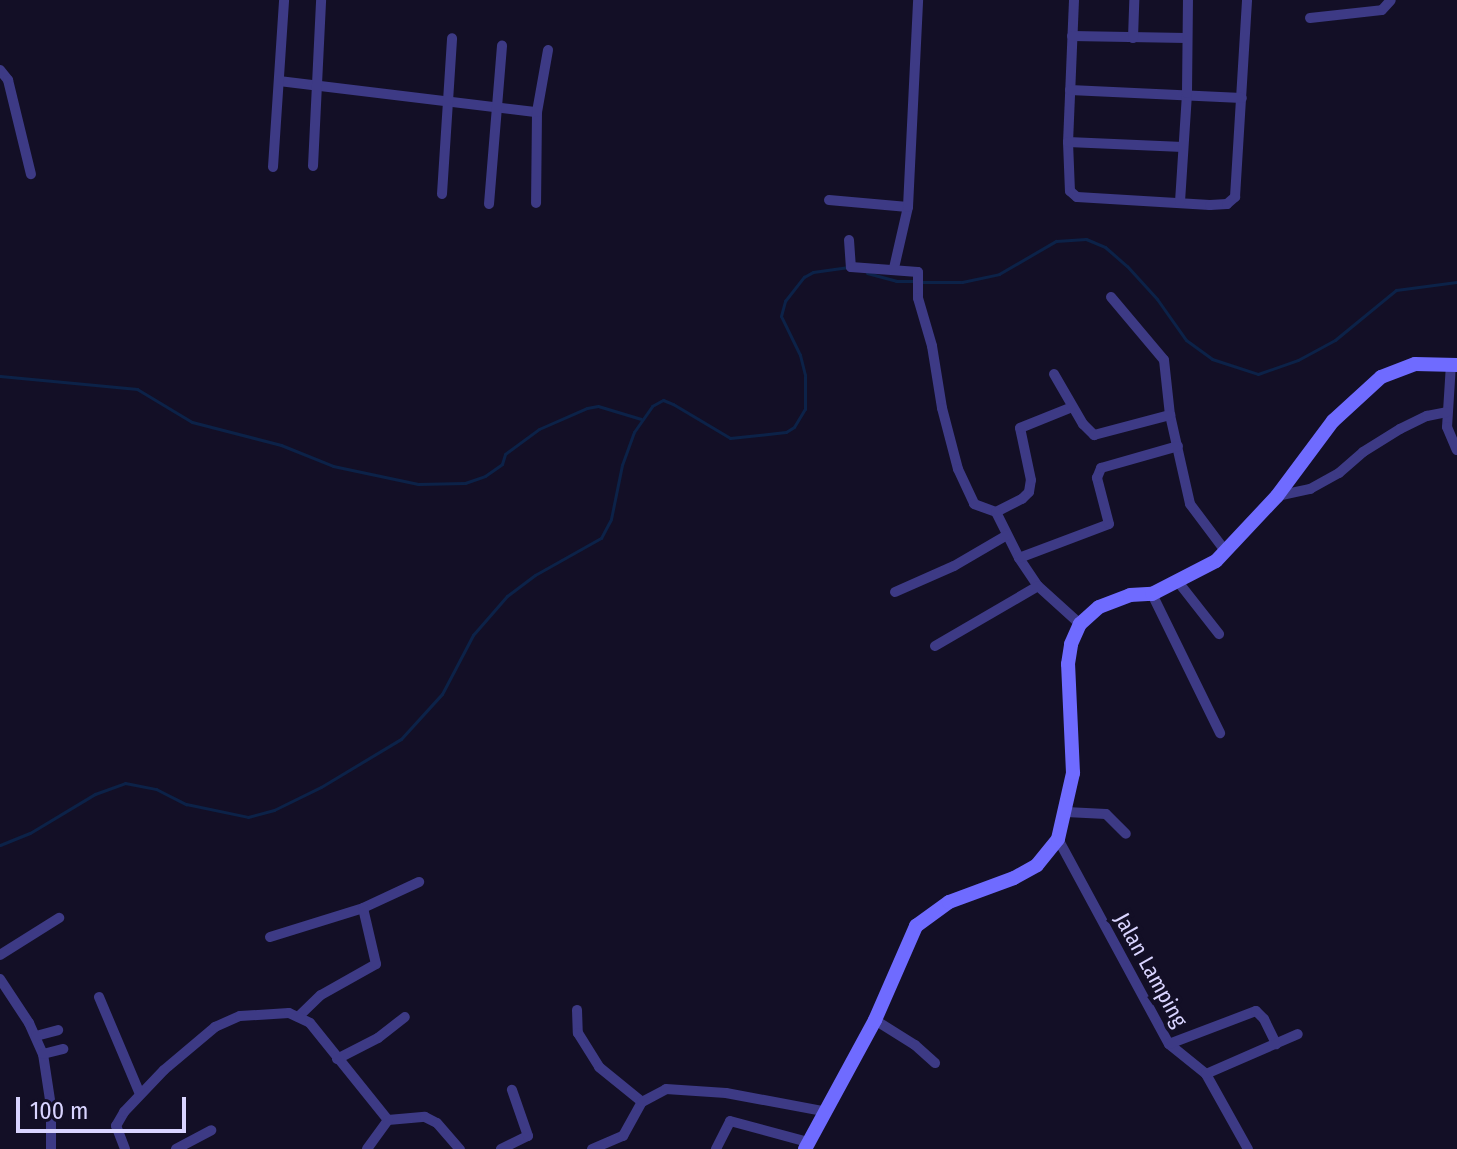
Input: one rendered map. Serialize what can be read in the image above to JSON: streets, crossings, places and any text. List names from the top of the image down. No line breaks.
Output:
{"streets":{"street":["Jalan Lamping"]},"scale_bar":"100 m"}
